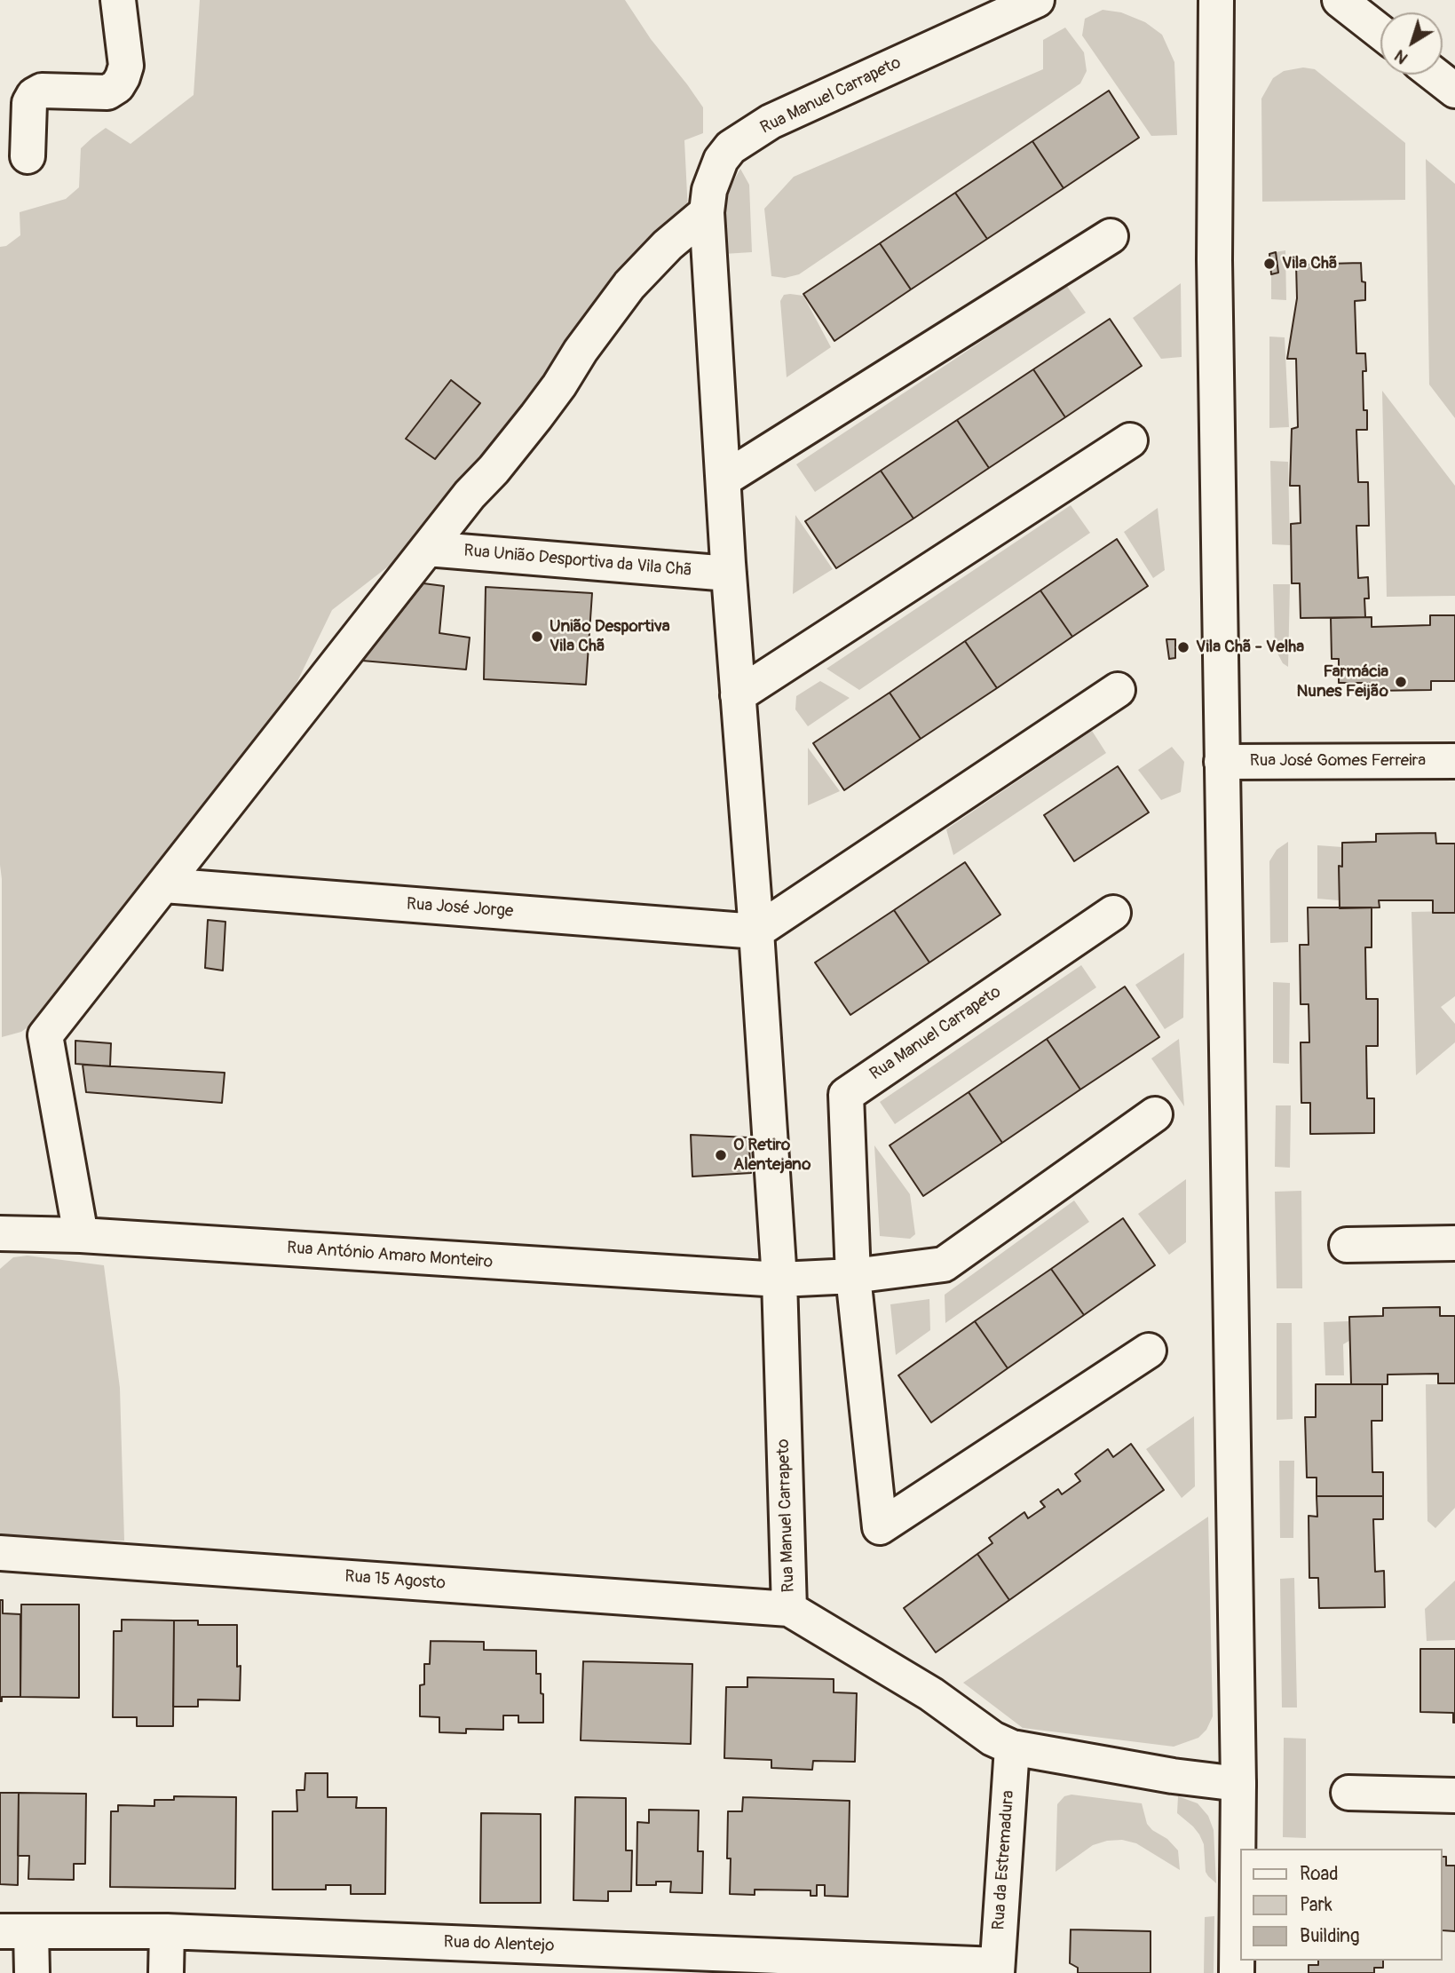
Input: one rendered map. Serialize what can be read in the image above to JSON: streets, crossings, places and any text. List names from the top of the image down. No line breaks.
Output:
{"streets":{"street":["Rua Manuel Carrapeto","Rua União Desportiva da Vila Chã","Rua José Gomes Ferreira","Rua José Jorge","Rua António Amaro Monteiro","Rua 15 Agosto","Rua da Estremadura","Rua do Alentejo"]},"crossings":[["Rua Manuel Carrapeto","Rua União Desportiva da Vila Chã"],["Rua Manuel Carrapeto","Rua José Jorge"],["Rua Manuel Carrapeto","Rua António Amaro Monteiro"],["Rua Manuel Carrapeto","Rua 15 Agosto"],["Rua Manuel Carrapeto","Rua da Estremadura"],["Rua da Estremadura","Rua do Alentejo"]],"places":["Vila Chã","União Desportiva Vila Chã","Vila Chã - Velha","Farmácia Nunes Feijão","O Retiro Alentejano"],"legend":["Road","Park","Building"],"north":"bottom left"}
